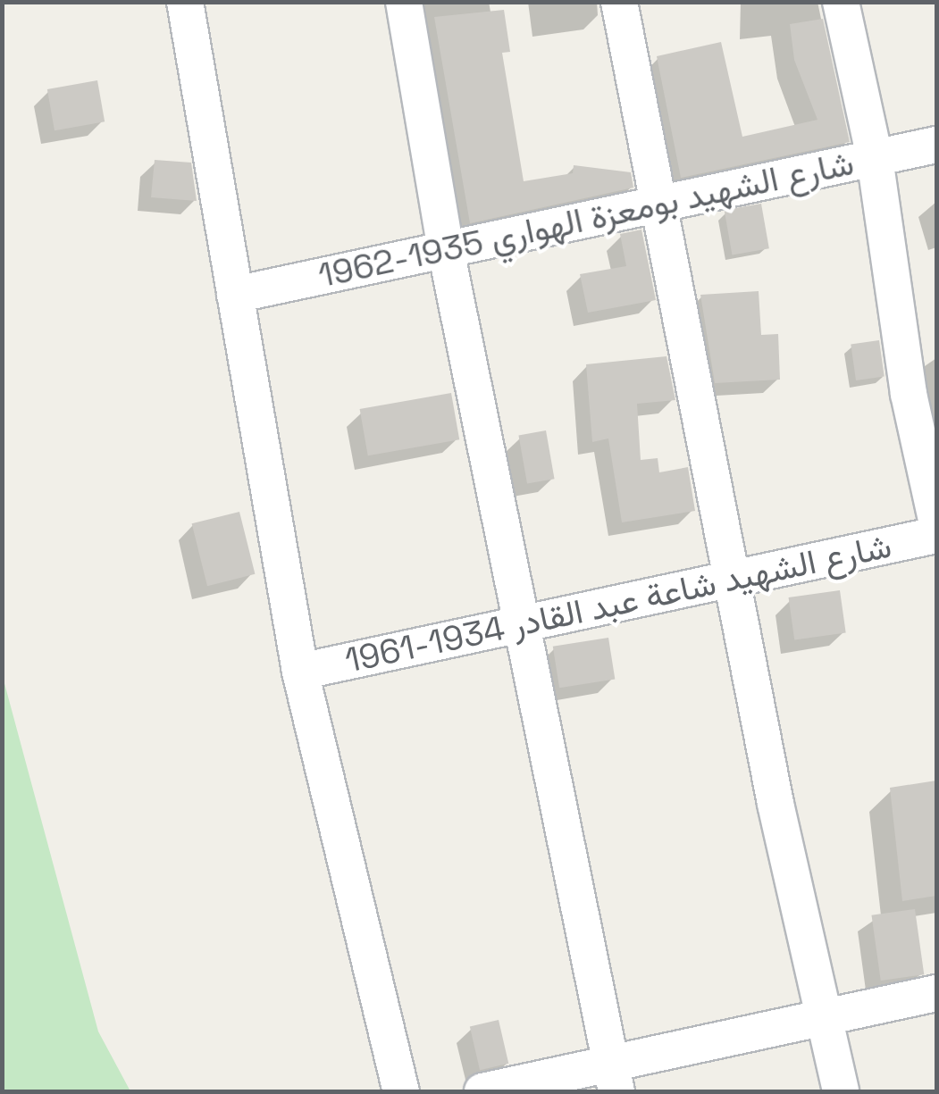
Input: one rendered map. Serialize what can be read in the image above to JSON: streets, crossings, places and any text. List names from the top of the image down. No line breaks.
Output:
{"streets":{"street":["شارع الشهيد بومعزة الهواري 1935-1962","شارع الشهيد شاعة عبد القادر 1934-1961"]}}
